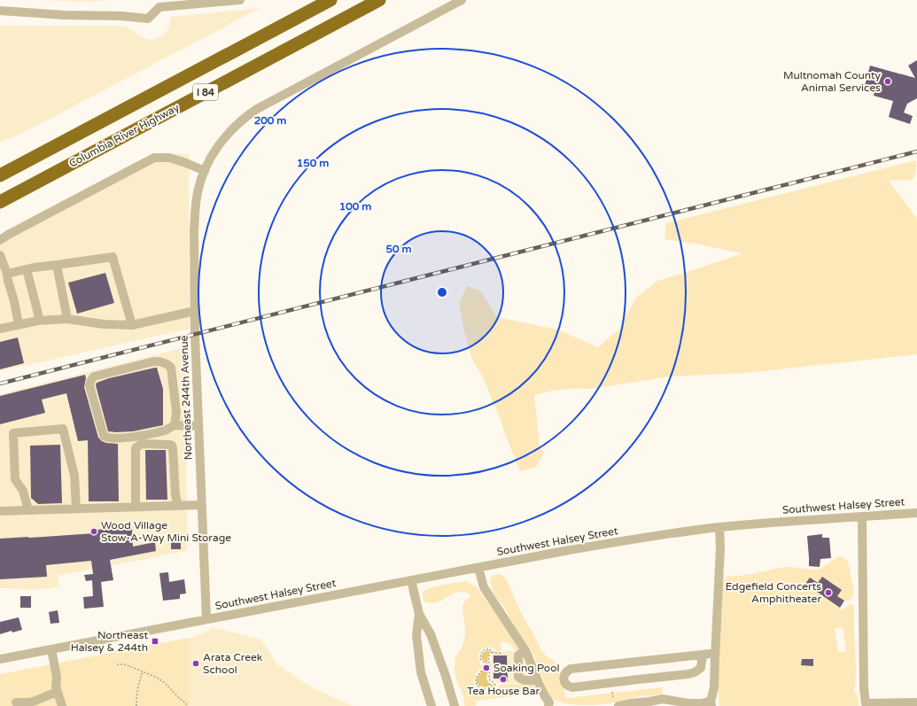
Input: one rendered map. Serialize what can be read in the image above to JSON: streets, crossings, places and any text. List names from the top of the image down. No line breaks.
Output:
{"streets":{"highway":["I 84","Columbia River Highway"],"street":["Northeast 244th Avenue","Southwest Halsey Street"]},"crossings":[["Northeast 244th Avenue","Southwest Halsey Street"]],"places":{"other":["Multnomah County Animal Services","Wood Village Stow-A-Way Mini Storage","Edgefield Concerts Amphitheater","Arata Creek School","Soaking Pool","Tea House Bar"],"transit":["Northeast Halsey & 244th"]},"rings":["200 m","150 m","100 m","50 m"]}
